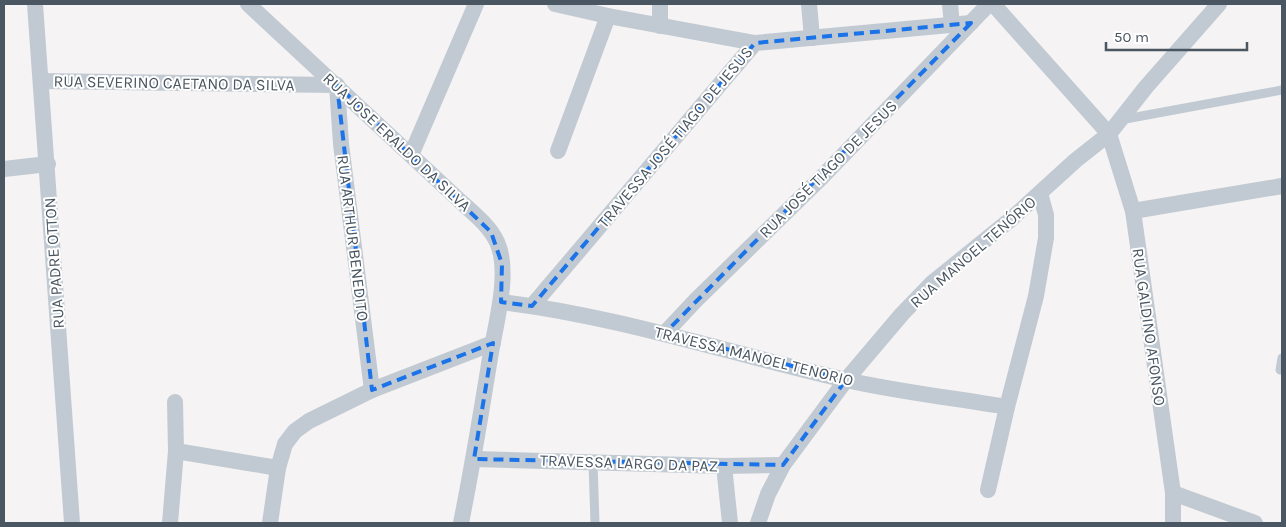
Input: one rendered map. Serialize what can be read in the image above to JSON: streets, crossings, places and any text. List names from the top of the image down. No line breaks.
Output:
{"streets":{"street":["RUA SEVERINO CAETANO DA SILVA","TRAVESSA JOSÉ TIAGO DE JESUS","RUA JOSE ERALDO DA SILVA","RUA JOSÉ TIAGO DE JESUS","RUA ARTHUR BENEDITO","RUA MANOEL TENÓRIO","RUA PADRE OTTON","RUA GALDINO AFONSO","TRAVESSA MANOEL TENORIO","TRAVESSA LARGO DA PAZ"]},"crossings":[["RUA SEVERINO CAETANO DA SILVA","RUA JOSE ERALDO DA SILVA"],["RUA SEVERINO CAETANO DA SILVA","RUA ARTHUR BENEDITO"],["RUA SEVERINO CAETANO DA SILVA","RUA PADRE OTTON"],["TRAVESSA JOSÉ TIAGO DE JESUS","RUA JOSÉ TIAGO DE JESUS"],["TRAVESSA JOSÉ TIAGO DE JESUS","TRAVESSA MANOEL TENORIO"],["RUA JOSE ERALDO DA SILVA","RUA ARTHUR BENEDITO"],["RUA JOSE ERALDO DA SILVA","TRAVESSA MANOEL TENORIO"],["RUA JOSE ERALDO DA SILVA","TRAVESSA LARGO DA PAZ"],["RUA JOSÉ TIAGO DE JESUS","TRAVESSA MANOEL TENORIO"],["RUA MANOEL TENÓRIO","RUA GALDINO AFONSO"],["RUA MANOEL TENÓRIO","TRAVESSA MANOEL TENORIO"],["RUA MANOEL TENÓRIO","TRAVESSA LARGO DA PAZ"]],"scale_bar":"50 m"}
